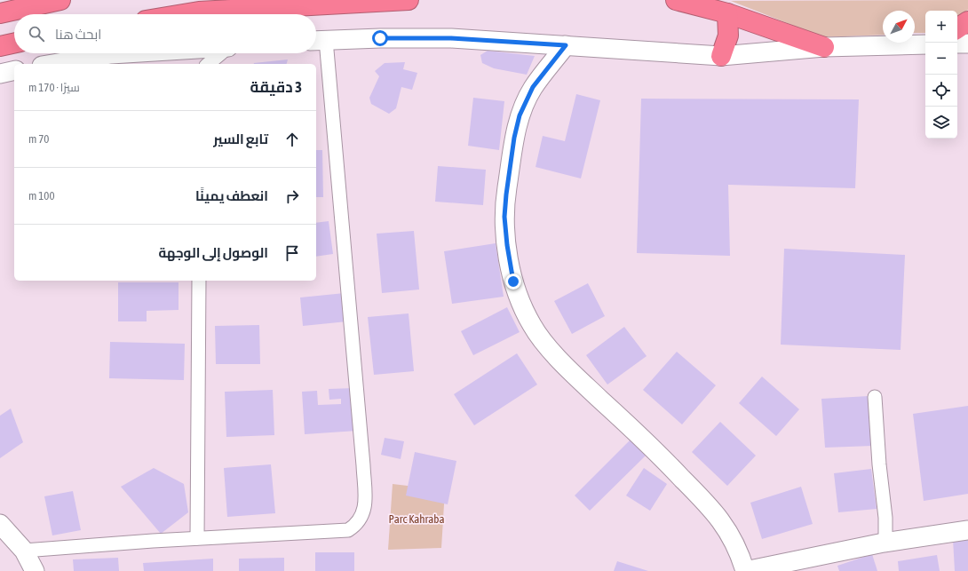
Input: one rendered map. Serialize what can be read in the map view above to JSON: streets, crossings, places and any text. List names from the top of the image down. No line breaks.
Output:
{"parks":["Parc Kahraba"],"north":"top right","page":{"map_buttons":["+","−"],"search":"ابحث هنا","heading":["3 دقيقة","سيرًا · 170 m"],"list":[["تابع السير","70 m"],["انعطف يمينًا","100 m"],"الوصول إلى الوجهة"]}}
